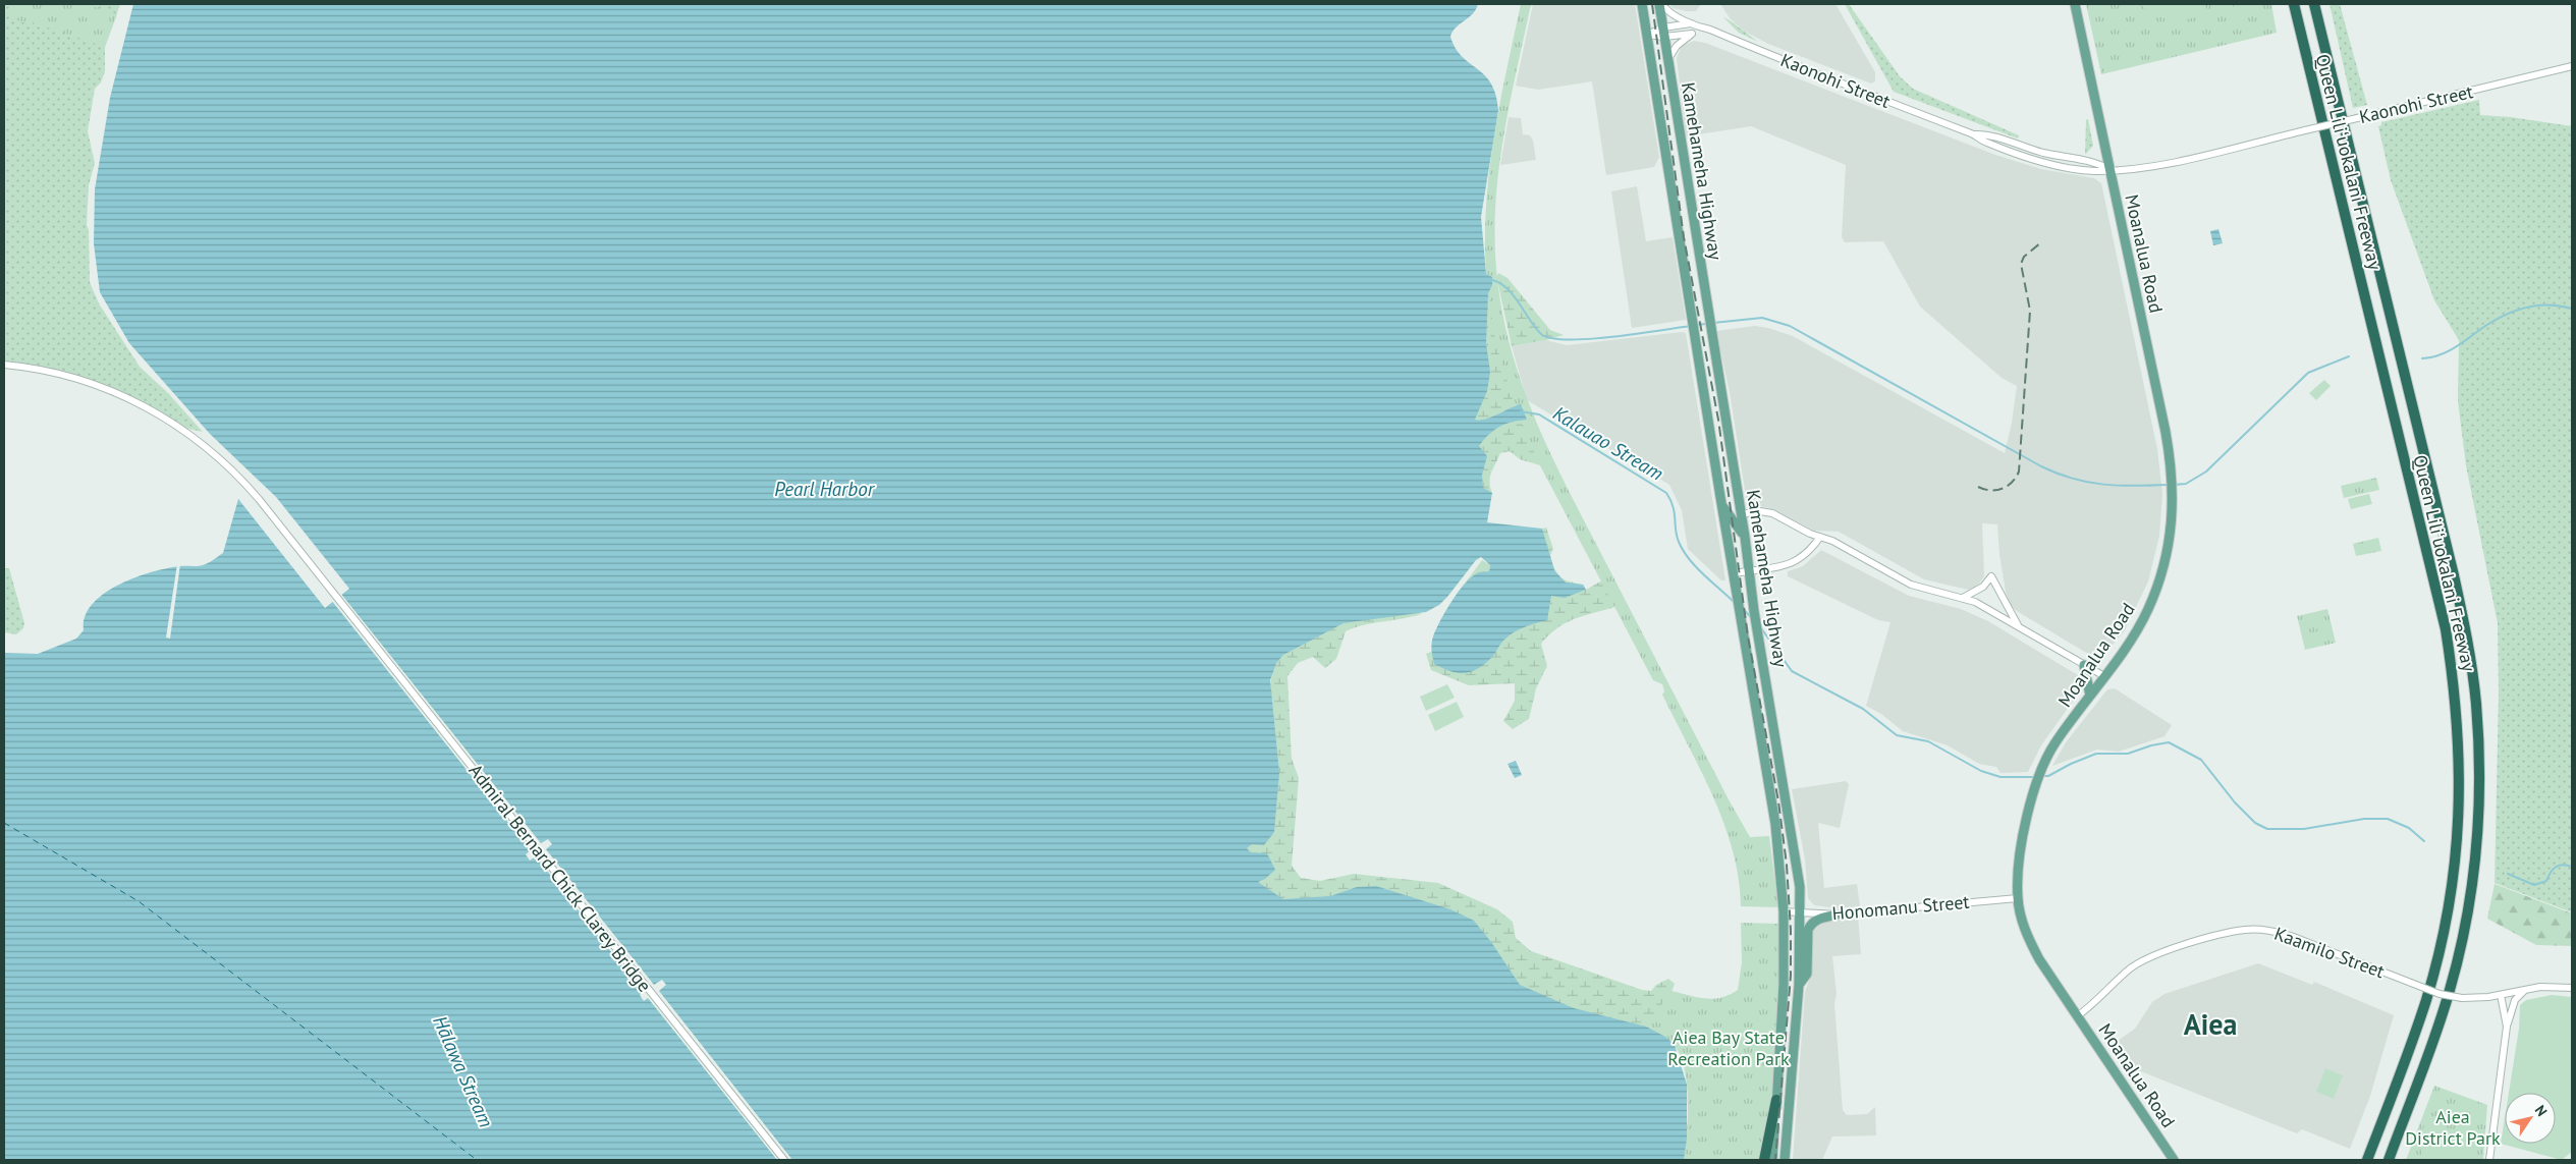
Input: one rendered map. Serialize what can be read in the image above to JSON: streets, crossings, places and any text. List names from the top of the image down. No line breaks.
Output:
{"streets":{"highway":["Queen Liliʻuokalani Freeway"],"main road":["Kamehameha Highway","Moanalua Road"],"street":["Kaonohi Street","Admiral Bernard Chick Clarey Bridge","Honomanu Street","Kaamilo Street"]},"crossings":[["Kaonohi Street","Kamehameha Highway"],["Kaonohi Street","Moanalua Road"],["Kamehameha Highway","Honomanu Street"],["Moanalua Road","Honomanu Street"],["Moanalua Road","Kaamilo Street"]],"districts":["Aiea"],"water":["Kalauao Stream","Pearl Harbor","Hālawa Stream"],"parks":["Aiea Bay State Recreation Park","Aiea District Park"],"north":"top right"}
